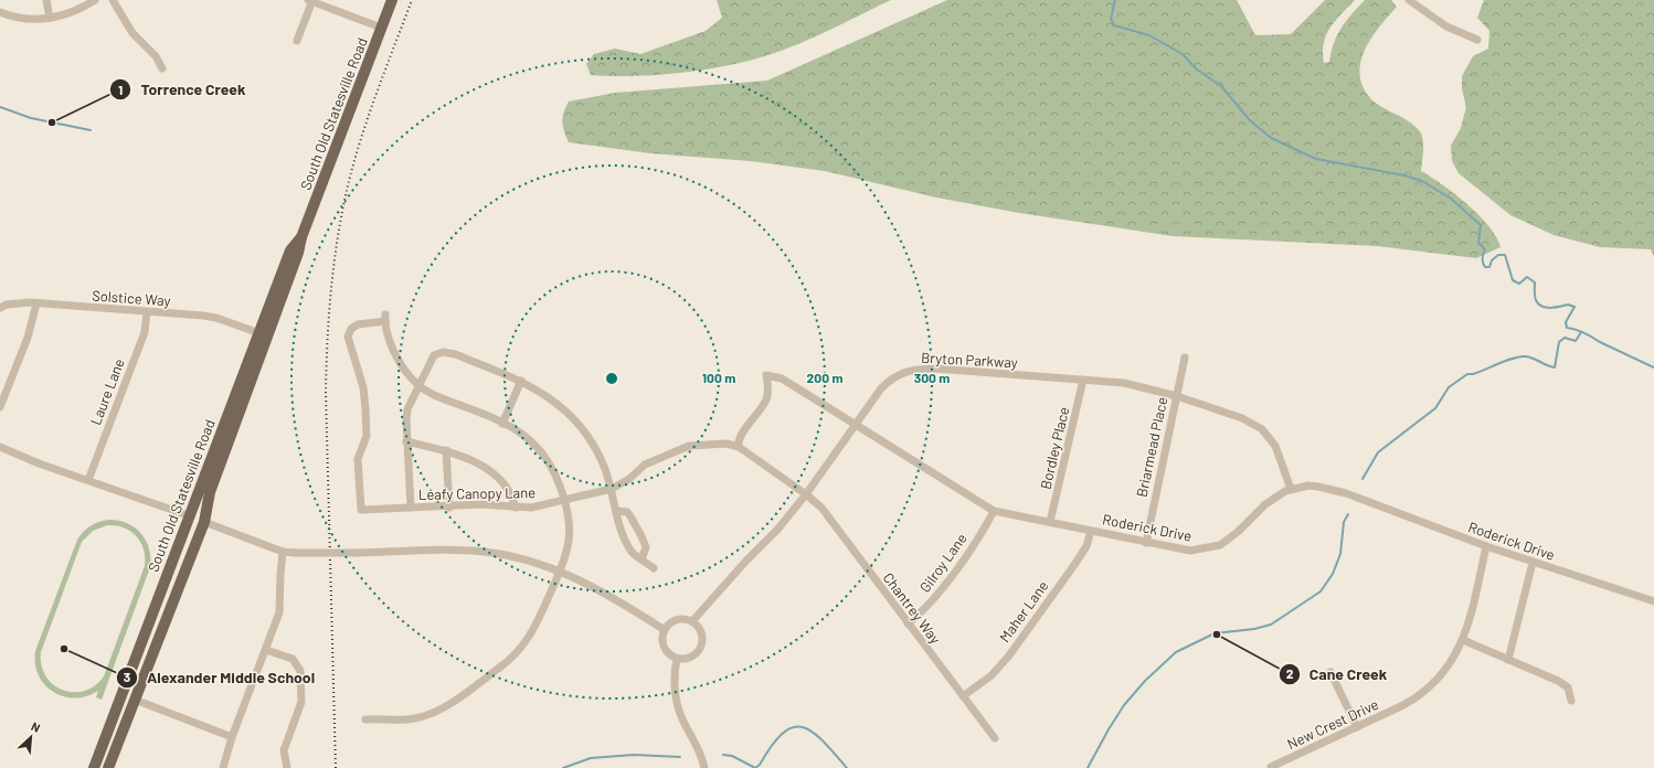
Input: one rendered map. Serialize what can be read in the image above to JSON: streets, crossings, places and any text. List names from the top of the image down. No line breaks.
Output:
{"streets":{"main road":["South Old Statesville Road"],"street":["Solstice Way","Bryton Parkway","Laure Lane","Briarmead Place","Bordley Place","Leafy Canopy Lane","Roderick Drive","Gilroy Lane","Chantrey Way","Maher Lane","New Crest Drive"]},"crossings":[["South Old Statesville Road","Solstice Way"],["Solstice Way","Laure Lane"],["Bryton Parkway","Briarmead Place"],["Bryton Parkway","Bordley Place"],["Bryton Parkway","Roderick Drive"],["Bryton Parkway","Chantrey Way"],["Briarmead Place","Roderick Drive"],["Bordley Place","Roderick Drive"],["Leafy Canopy Lane","Roderick Drive"],["Leafy Canopy Lane","Chantrey Way"],["Roderick Drive","Gilroy Lane"],["Roderick Drive","Chantrey Way"],["Roderick Drive","Maher Lane"],["Roderick Drive","New Crest Drive"],["Gilroy Lane","Chantrey Way"],["Chantrey Way","Maher Lane"]],"places":["Torrence Creek","Cane Creek","Alexander Middle School"],"north":"top right","rings":["100 m","200 m","300 m"]}
